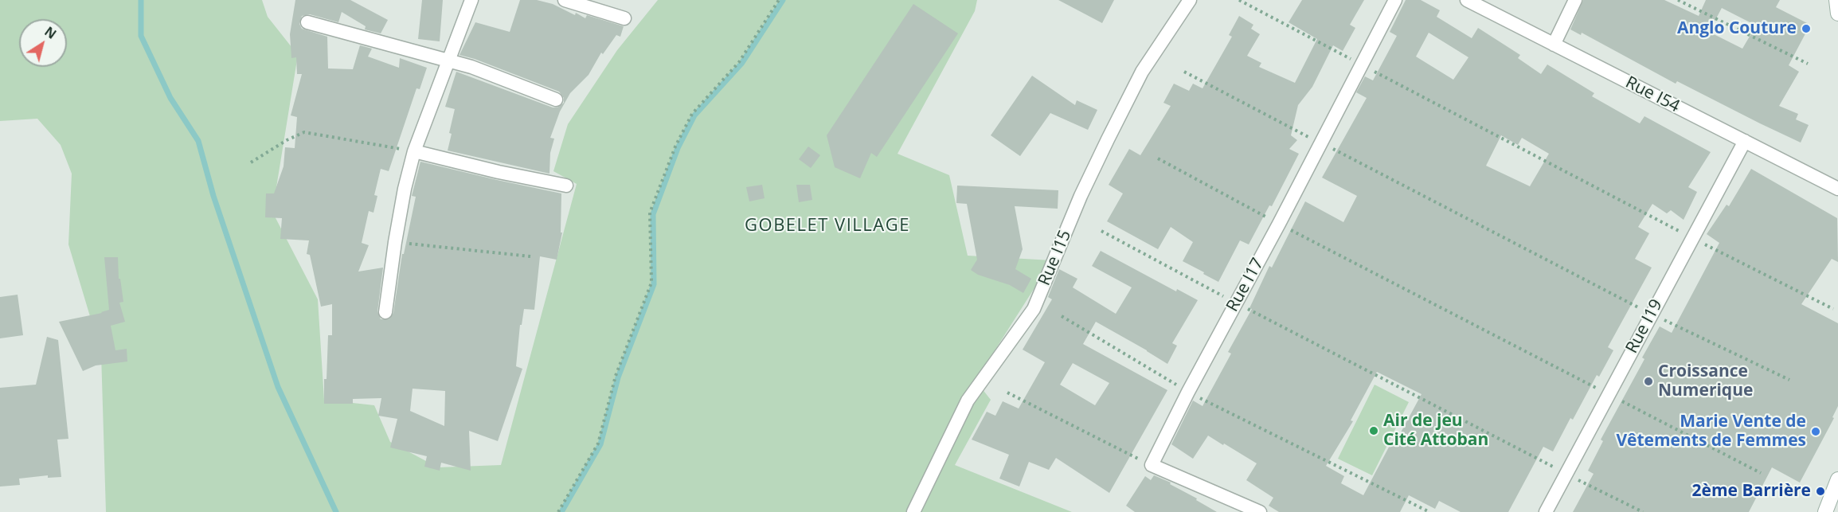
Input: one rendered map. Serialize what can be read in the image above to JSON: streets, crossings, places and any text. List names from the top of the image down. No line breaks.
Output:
{"streets":{"street":["Rue I54","Rue I15","Rue I17","Rue I19"]},"crossings":[["Rue I54","Rue I19"]],"districts":["GOBELET VILLAGE"],"places":["Anglo Couture","Croissance Numerique","Air de jeu Cité Attoban","Marie Vente de Vêtements de Femmes","2ème Barrière"],"north":"top right"}
